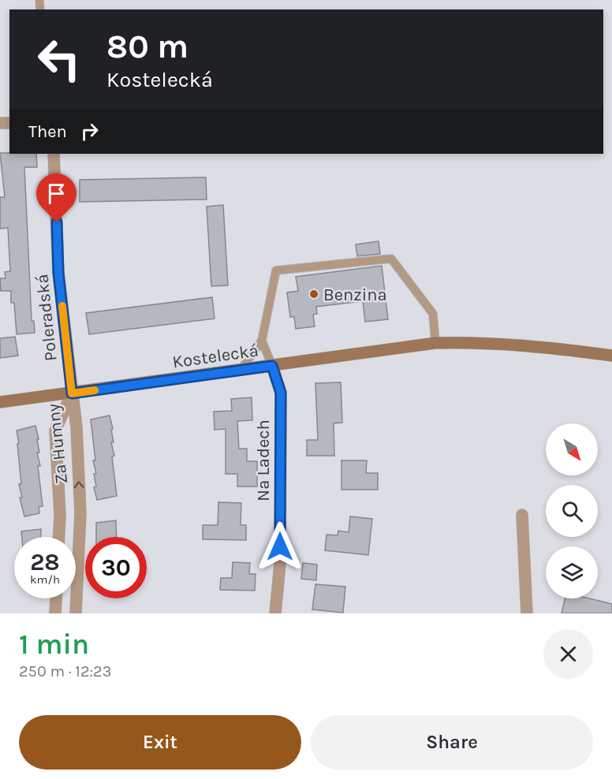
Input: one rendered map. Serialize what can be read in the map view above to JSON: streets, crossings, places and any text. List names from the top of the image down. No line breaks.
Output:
{"streets":{"main road":["Kostelecká"],"street":["Poleradská","Za Humny","Na Ladech"]},"crossings":[["Poleradská","Kostelecká"],["Poleradská","Za Humny"],["Kostelecká","Za Humny"],["Kostelecká","Na Ladech"]],"places":["Benzina"],"north":"bottom right","page":{"turn":["80 m","Kostelecká"],"then":"Then","speed":"28 km/h","limit":"30","heading":["1 min","250 m · 12:23"],"buttons":["Exit","Share"]}}
